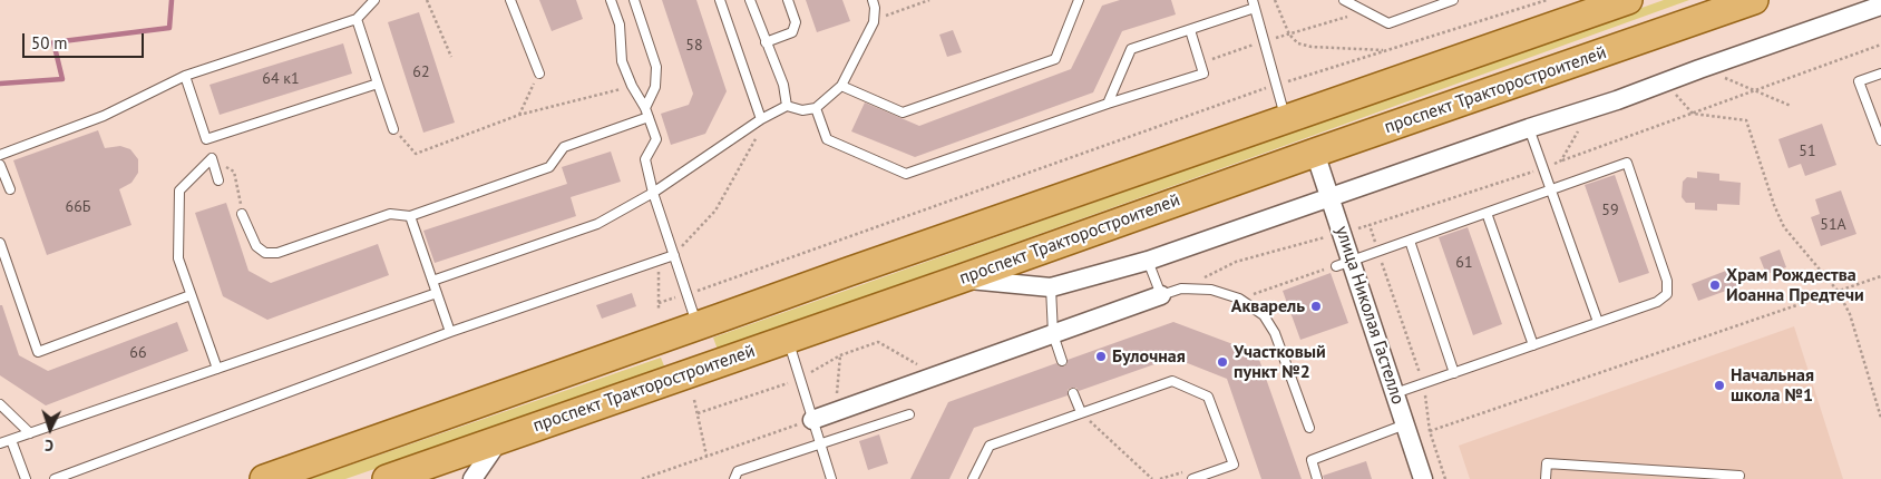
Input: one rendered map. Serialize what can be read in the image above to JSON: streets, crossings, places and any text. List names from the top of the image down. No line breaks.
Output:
{"streets":{"main road":["проспект Тракторостроителей"],"street":["улица Николая Гастелло"]},"crossings":[["проспект Тракторостроителей","улица Николая Гастелло"]],"places":["Храм Рождества Иоанна Предтечи","Акварель","Булочная","Участковый пункт №2","Начальная школа №1"],"house_numbers":["58","62","64 к1","51","66Б","59","51А","61","66"],"scale_bar":"50 m","north":"bottom"}
